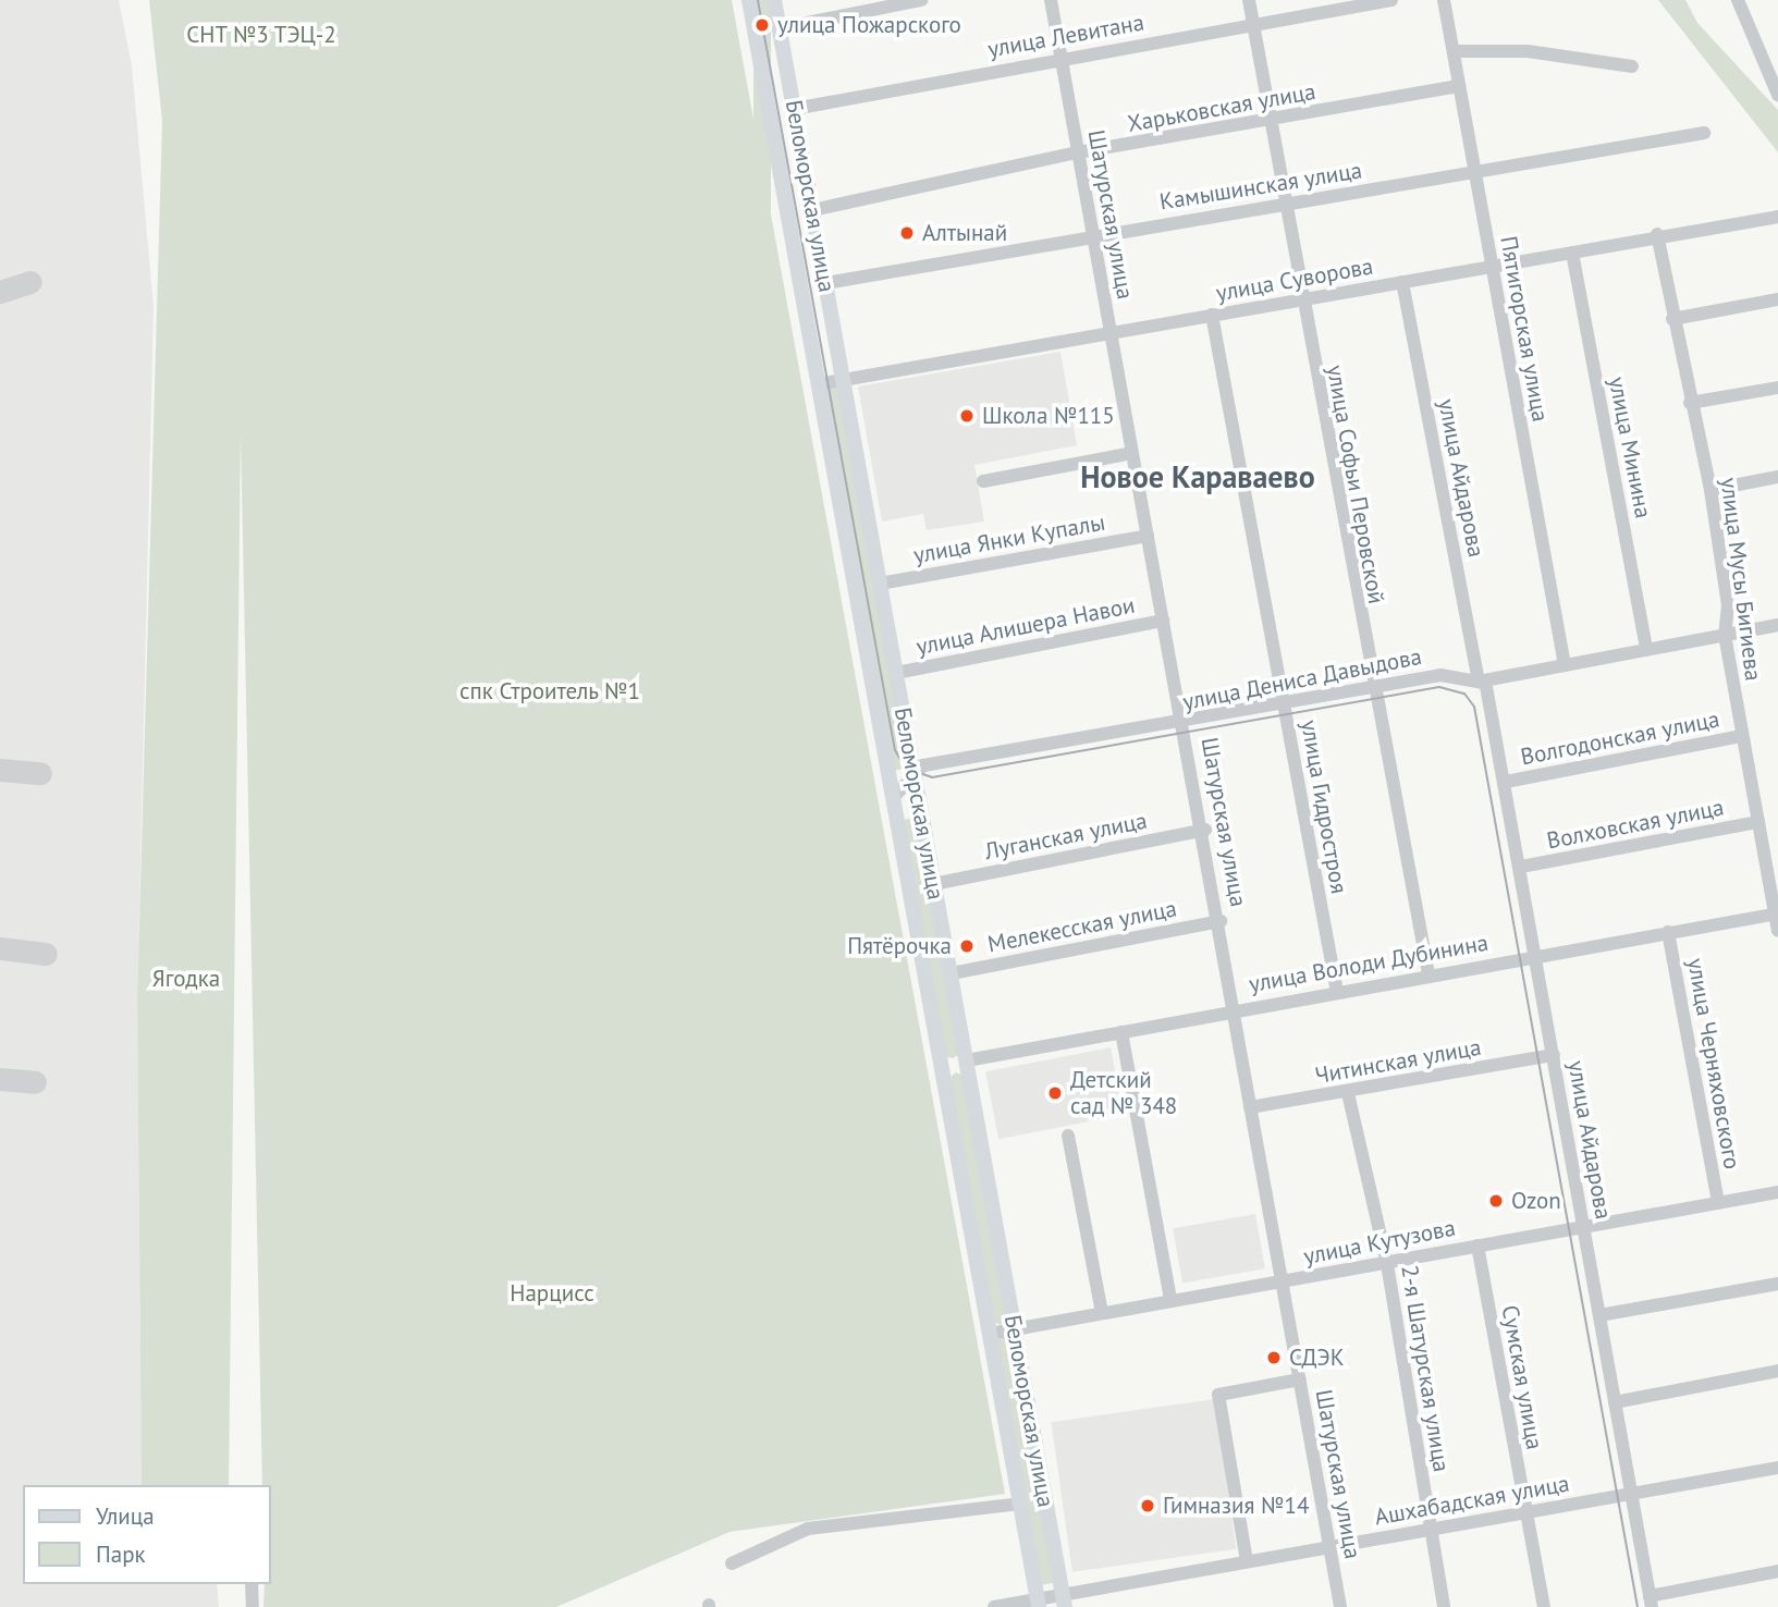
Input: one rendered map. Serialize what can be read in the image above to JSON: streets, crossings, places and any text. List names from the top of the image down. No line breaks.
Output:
{"streets":{"main road":["Беломорская улица"],"street":["улица Левитана","Харьковская улица","Камышинская улица","Шатурская улица","улица Суворова","Пятигорская улица","улица Минина","улица Айдарова","улица Софьи Перовской","улица Янки Купалы","улица Мусы Бигиева","улица Алишера Навои","улица Дениса Давыдова","Волгодонская улица","улица Гидростроя","Волховская улица","Луганская улица","Мелекесская улица","улица Володи Дубинина","Читинская улица","улица Черняховского","улица Кутузова","2-я Шатурская улица","Сумская улица","Ашхабадская улица"]},"crossings":[["улица Левитана","Беломорская улица"],["улица Левитана","Шатурская улица"],["улица Левитана","улица Софьи Перовской"],["Харьковская улица","Беломорская улица"],["Харьковская улица","Шатурская улица"],["Харьковская улица","Пятигорская улица"],["Харьковская улица","улица Софьи Перовской"],["Камышинская улица","Беломорская улица"],["Камышинская улица","Шатурская улица"],["Камышинская улица","Пятигорская улица"],["Камышинская улица","улица Софьи Перовской"],["Беломорская улица","улица Суворова"],["Беломорская улица","улица Янки Купалы"],["Беломорская улица","улица Алишера Навои"],["Беломорская улица","улица Дениса Давыдова"],["Беломорская улица","Луганская улица"],["Беломорская улица","Мелекесская улица"],["Беломорская улица","улица Володи Дубинина"],["Беломорская улица","улица Кутузова"],["Беломорская улица","Ашхабадская улица"],["Шатурская улица","улица Суворова"],["Шатурская улица","улица Янки Купалы"],["Шатурская улица","улица Алишера Навои"],["Шатурская улица","улица Дениса Давыдова"],["Шатурская улица","Луганская улица"],["Шатурская улица","Мелекесская улица"],["Шатурская улица","улица Володи Дубинина"],["Шатурская улица","Читинская улица"],["Шатурская улица","улица Кутузова"],["Шатурская улица","Ашхабадская улица"],["улица Суворова","Пятигорская улица"],["улица Суворова","улица Минина"],["улица Суворова","улица Айдарова"],["улица Суворова","улица Софьи Перовской"],["улица Суворова","улица Мусы Бигиева"],["улица Суворова","улица Гидростроя"],["Пятигорская улица","улица Дениса Давыдова"],["улица Минина","улица Дениса Давыдова"],["улица Айдарова","улица Дениса Давыдова"],["улица Айдарова","Волгодонская улица"],["улица Айдарова","Волховская улица"],["улица Айдарова","улица Володи Дубинина"],["улица Айдарова","Читинская улица"],["улица Айдарова","улица Кутузова"],["улица Айдарова","Ашхабадская улица"],["улица Софьи Перовской","улица Дениса Давыдова"],["улица Софьи Перовской","улица Володи Дубинина"],["улица Мусы Бигиева","улица Дениса Давыдова"],["улица Мусы Бигиева","Волгодонская улица"],["улица Мусы Бигиева","Волховская улица"],["улица Мусы Бигиева","улица Володи Дубинина"],["улица Дениса Давыдова","улица Гидростроя"],["улица Гидростроя","улица Володи Дубинина"],["улица Володи Дубинина","улица Черняховского"],["Читинская улица","2-я Шатурская улица"],["улица Черняховского","улица Кутузова"],["улица Кутузова","2-я Шатурская улица"],["улица Кутузова","Сумская улица"],["2-я Шатурская улица","Ашхабадская улица"],["Сумская улица","Ашхабадская улица"]],"districts":["Новое Караваево"],"parks":["СНТ №3 ТЭЦ-2","спк Строитель №1","Ягодка","Нарцисс"],"places":["улица Пожарского","Алтынай","Школа №115","Пятёрочка","Детский сад № 348","Ozon","СДЭК","Гимназия №14"],"legend":["Улица","Парк"]}
